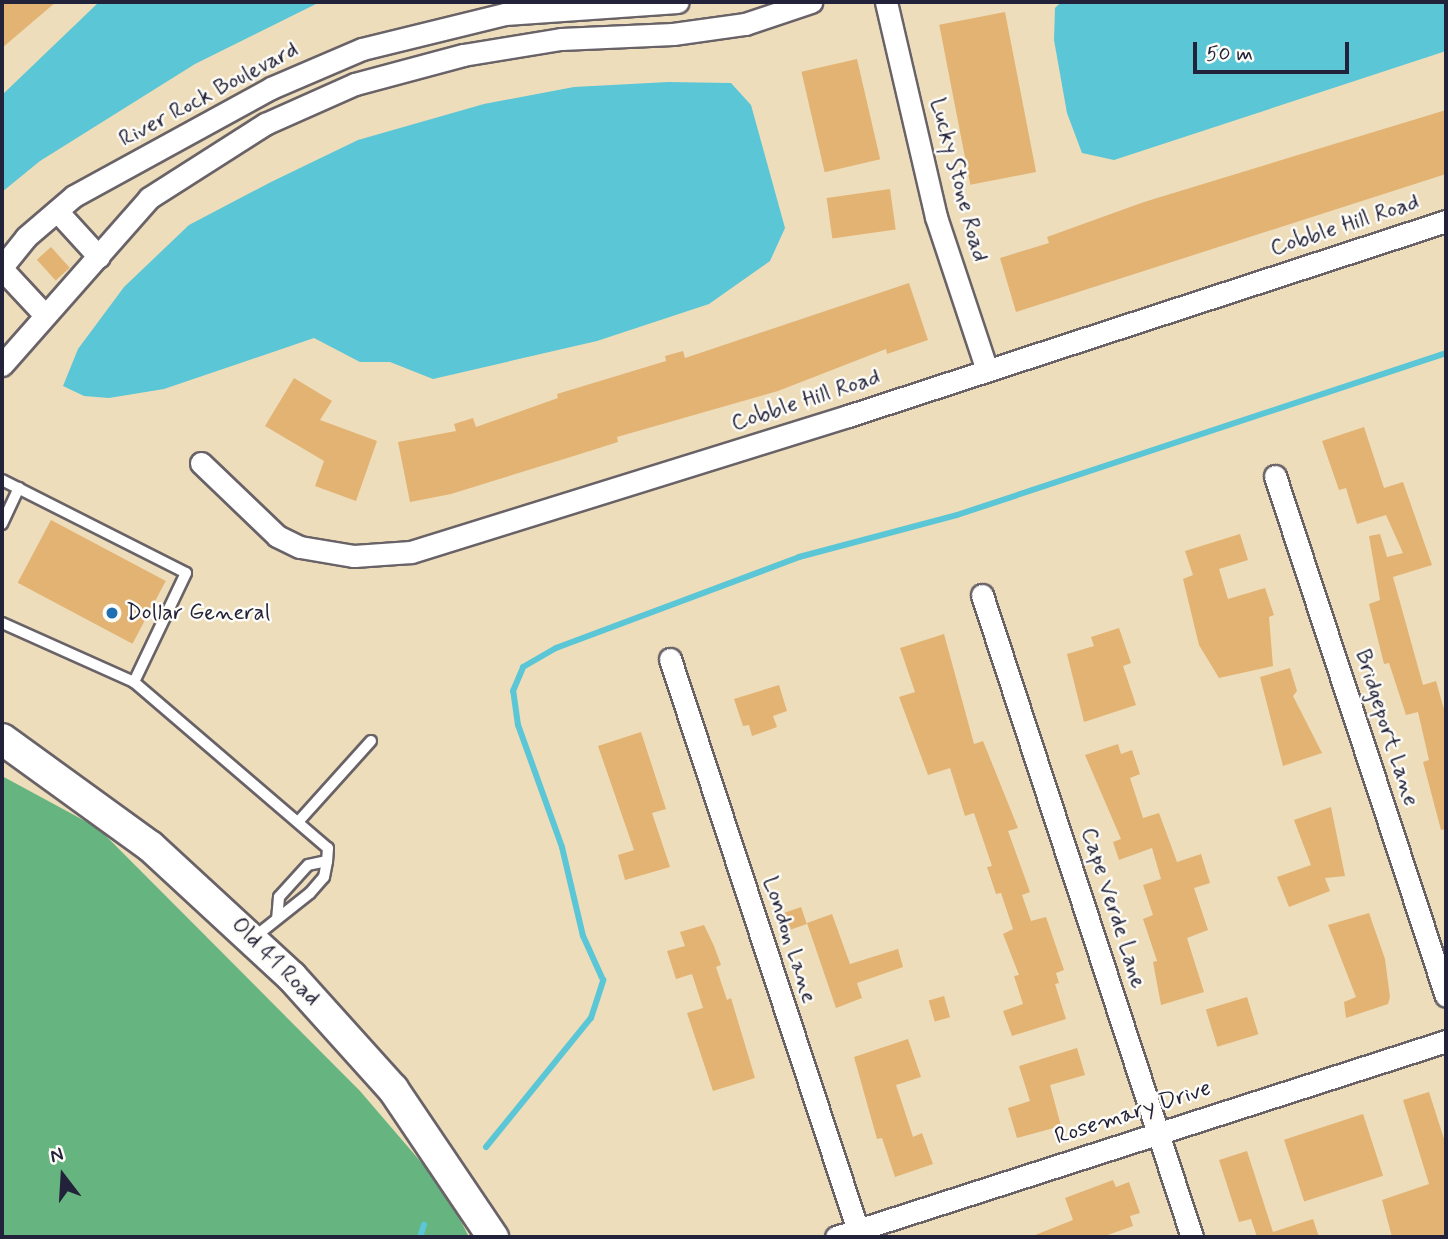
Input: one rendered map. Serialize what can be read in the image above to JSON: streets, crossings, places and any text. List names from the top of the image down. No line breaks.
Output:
{"streets":{"street":["River Rock Boulevard","Lucky Stone Road","Cobble Hill Road","Bridgeport Lane","Cape Verde Lane","London Lane","Old 41 Road","Rosemary Drive"]},"crossings":[["Lucky Stone Road","Cobble Hill Road"],["Cape Verde Lane","Rosemary Drive"],["London Lane","Rosemary Drive"]],"places":["Dollar General"],"scale_bar":"50 m","north":"top"}
